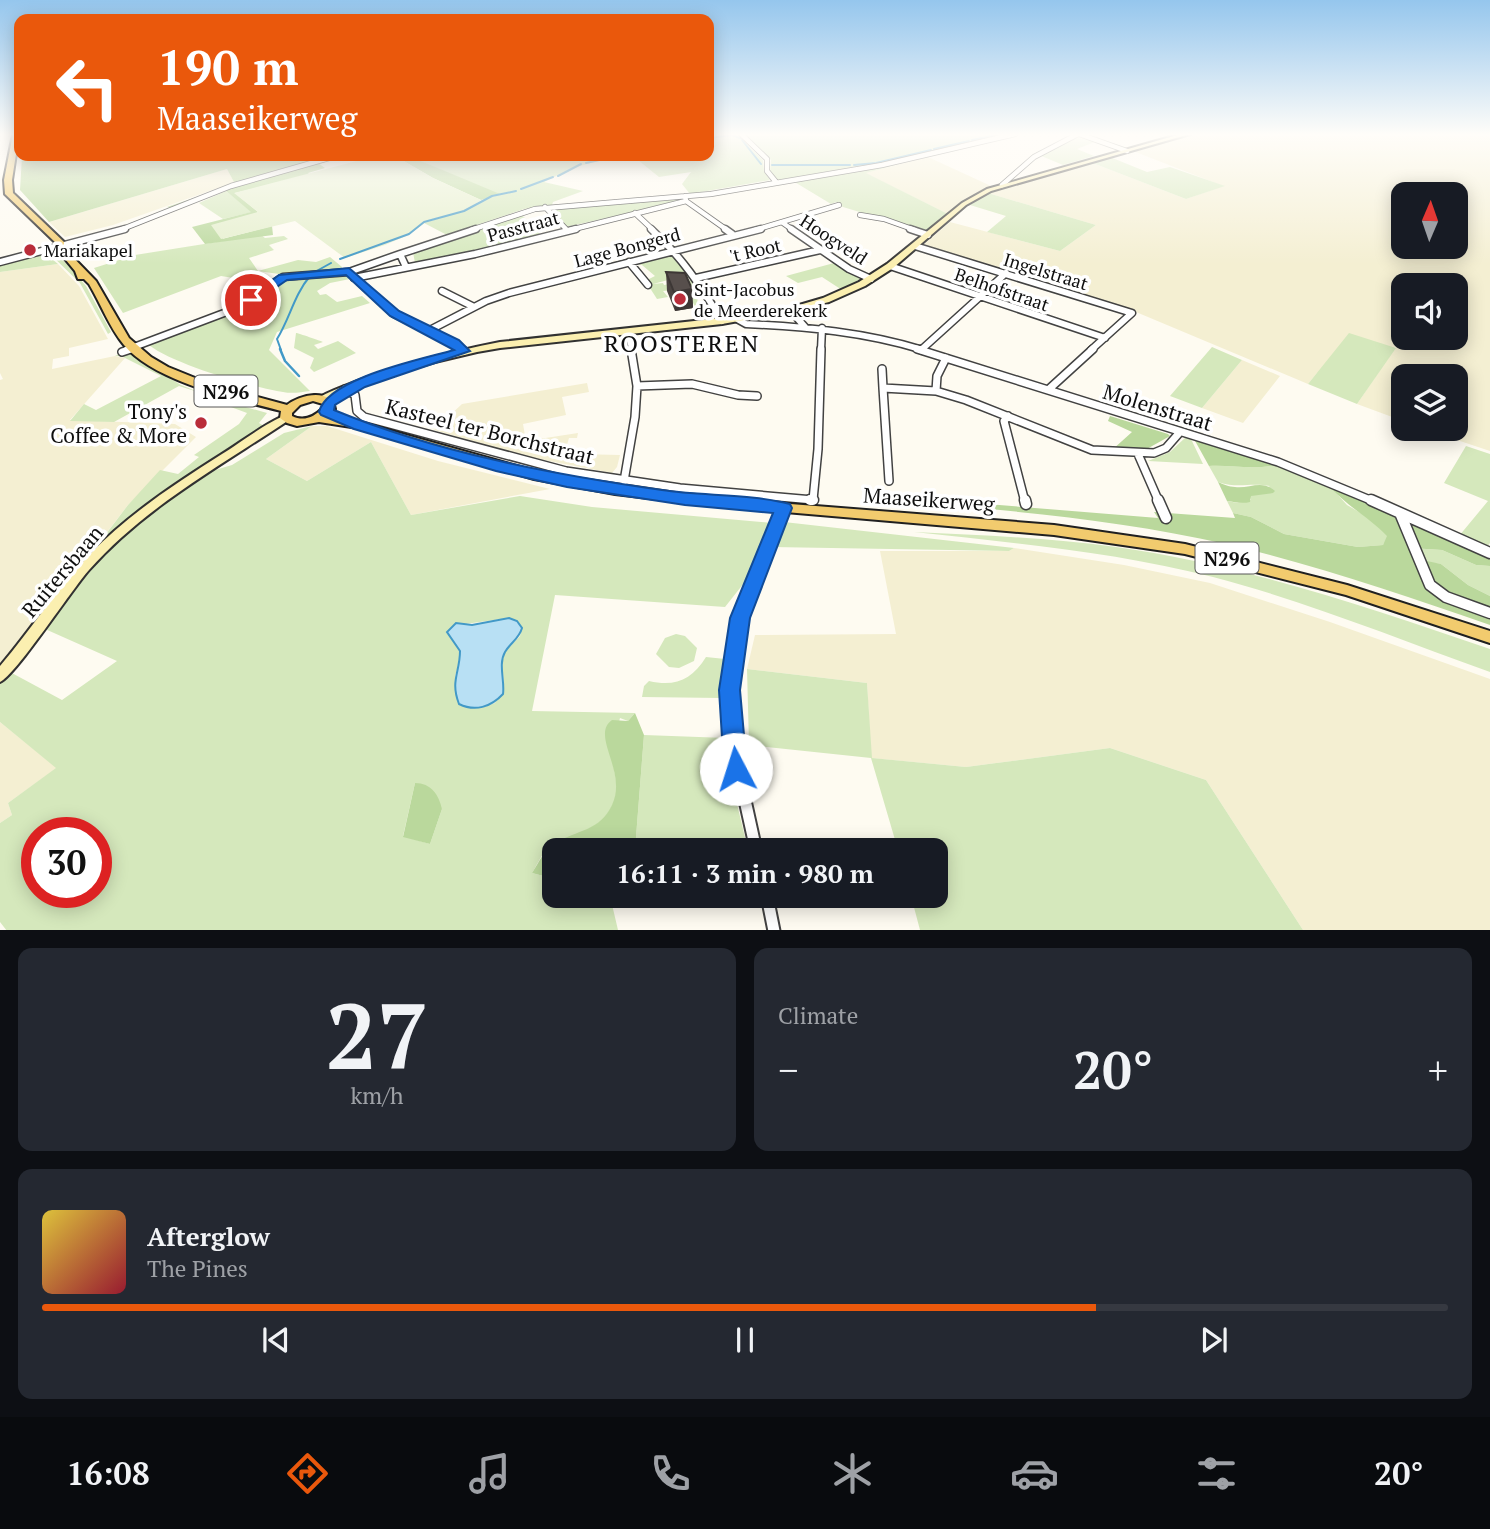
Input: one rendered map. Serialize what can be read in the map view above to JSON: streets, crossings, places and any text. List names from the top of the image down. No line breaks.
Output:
{"streets":{"main road":["N296","Maaseikerweg"],"street":["Passtraat","Hoogveld","Lage Bongerd","'t Root","Ingelstraat","Belhofstraat","Molenstraat","Kasteel ter Borchstraat","Ruitersbaan"]},"crossings":[["Hoogveld","Lage Bongerd"],["Hoogveld","'t Root"],["Ingelstraat","Belhofstraat"],["N296","Maaseikerweg"],["N296","Ruitersbaan"],["Molenstraat","Kasteel ter Borchstraat"]],"districts":["ROOSTEREN"],"places":["Mariakapel","Sint-Jacobus de Meerderekerk","Tony's Coffee & More"],"north":"top","page":{"turn":["190 m","Maaseikerweg"],"limit":"30","trip":"16:11 · 3 min · 980 m","tile":[["27","km/h"],"Climate"],"heat":["−","20°","+"],"song":["Afterglow","The Pines"],"tabs":["16:08","20°"]}}
